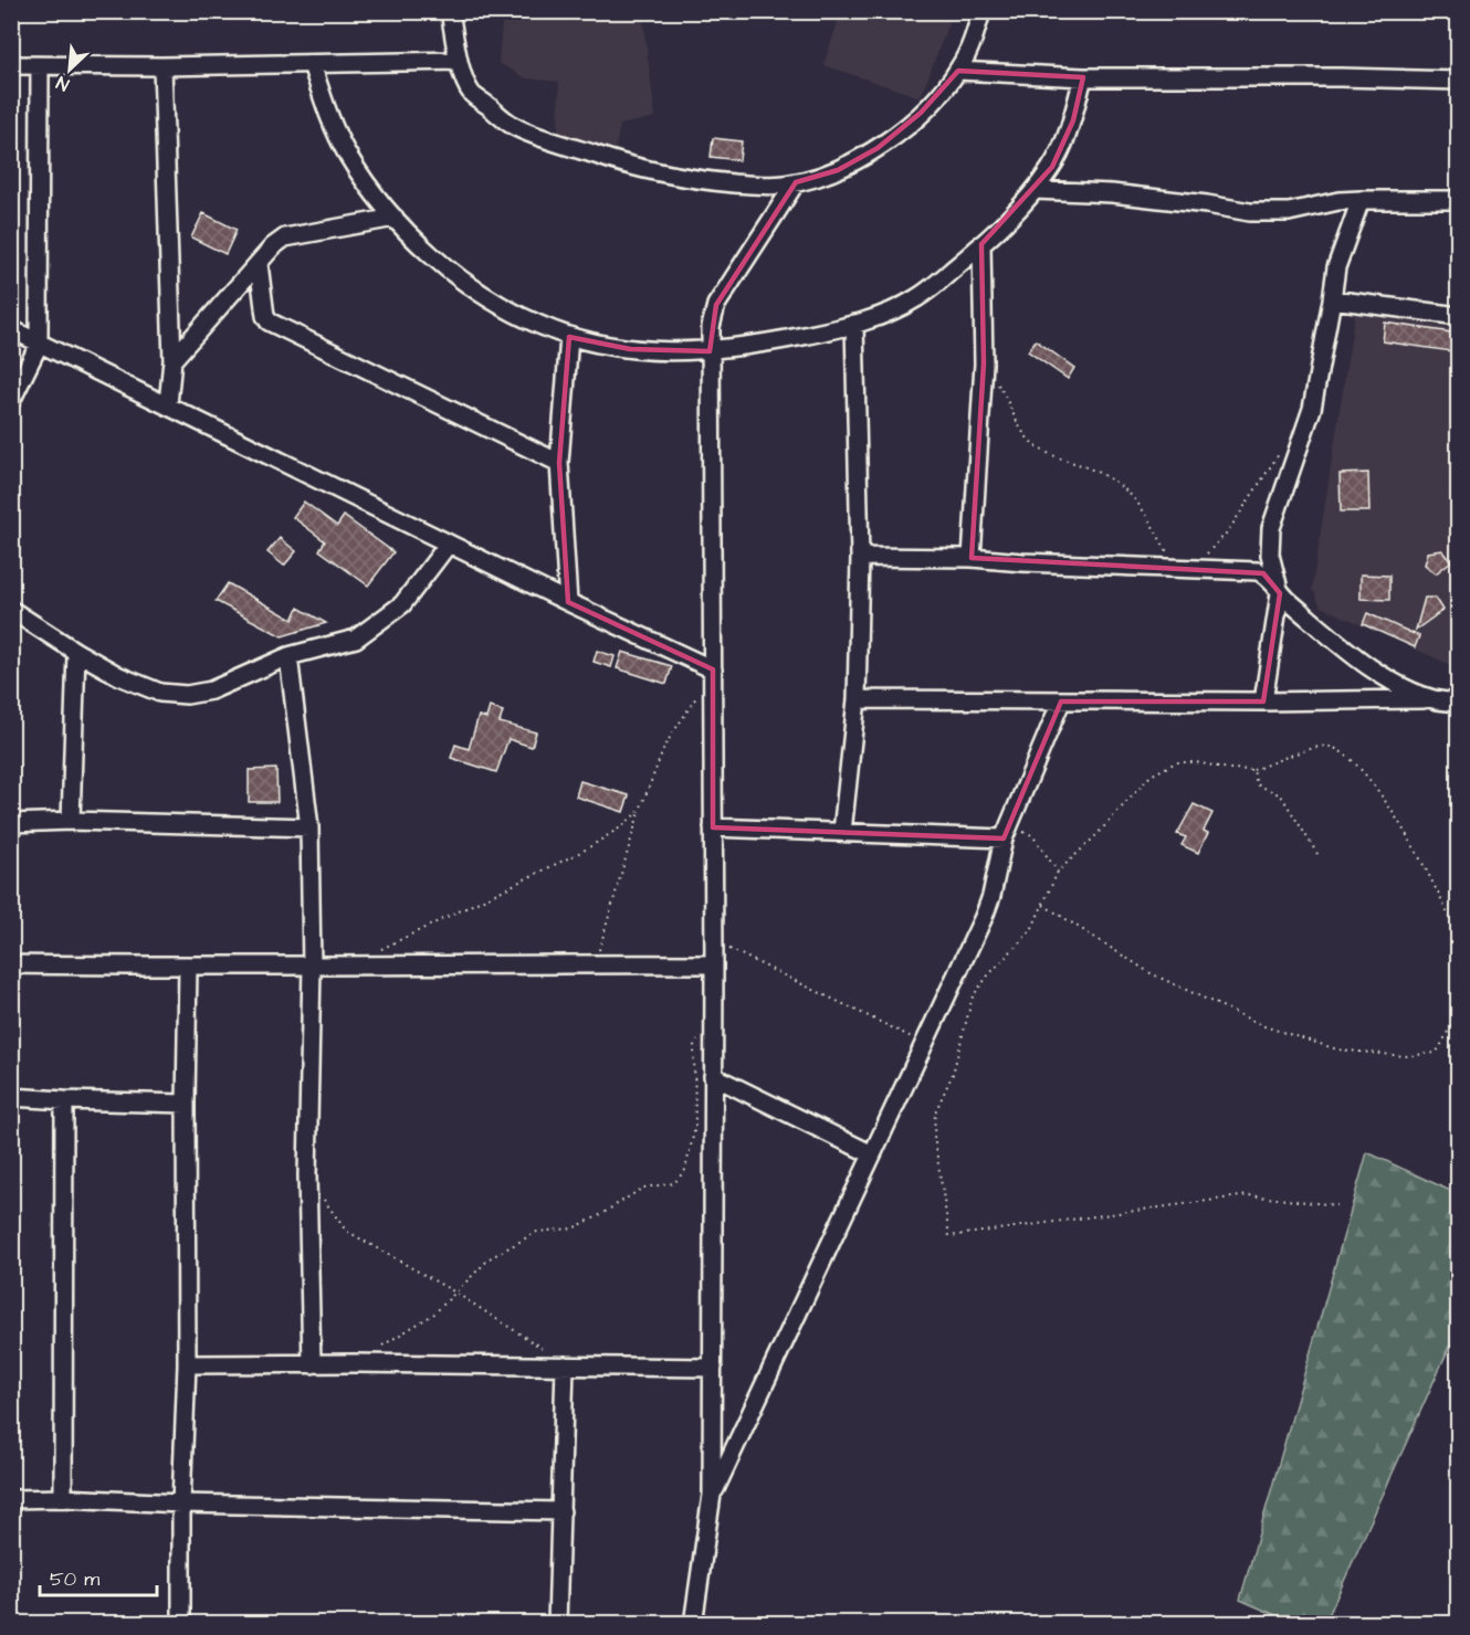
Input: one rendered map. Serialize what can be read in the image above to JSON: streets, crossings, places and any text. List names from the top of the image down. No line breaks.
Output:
{"scale_bar":"50 m","north":"bottom left"}
